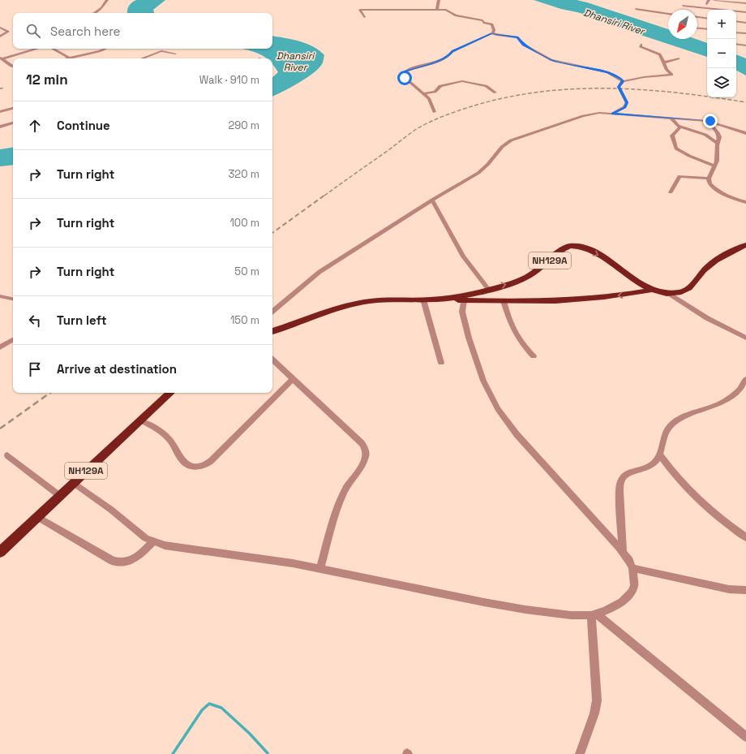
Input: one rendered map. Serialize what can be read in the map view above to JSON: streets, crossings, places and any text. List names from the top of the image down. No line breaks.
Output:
{"streets":{"highway":["NH129A"]},"water":["Dhansiri River"],"north":"bottom left","page":{"map_buttons":["+","−"],"search":"Search here","heading":["12 min","Walk · 910 m"],"list":[["Continue","290 m"],["Turn right","320 m"],["Turn right","100 m"],["Turn right","50 m"],["Turn left","150 m"],"Arrive at destination"]}}
